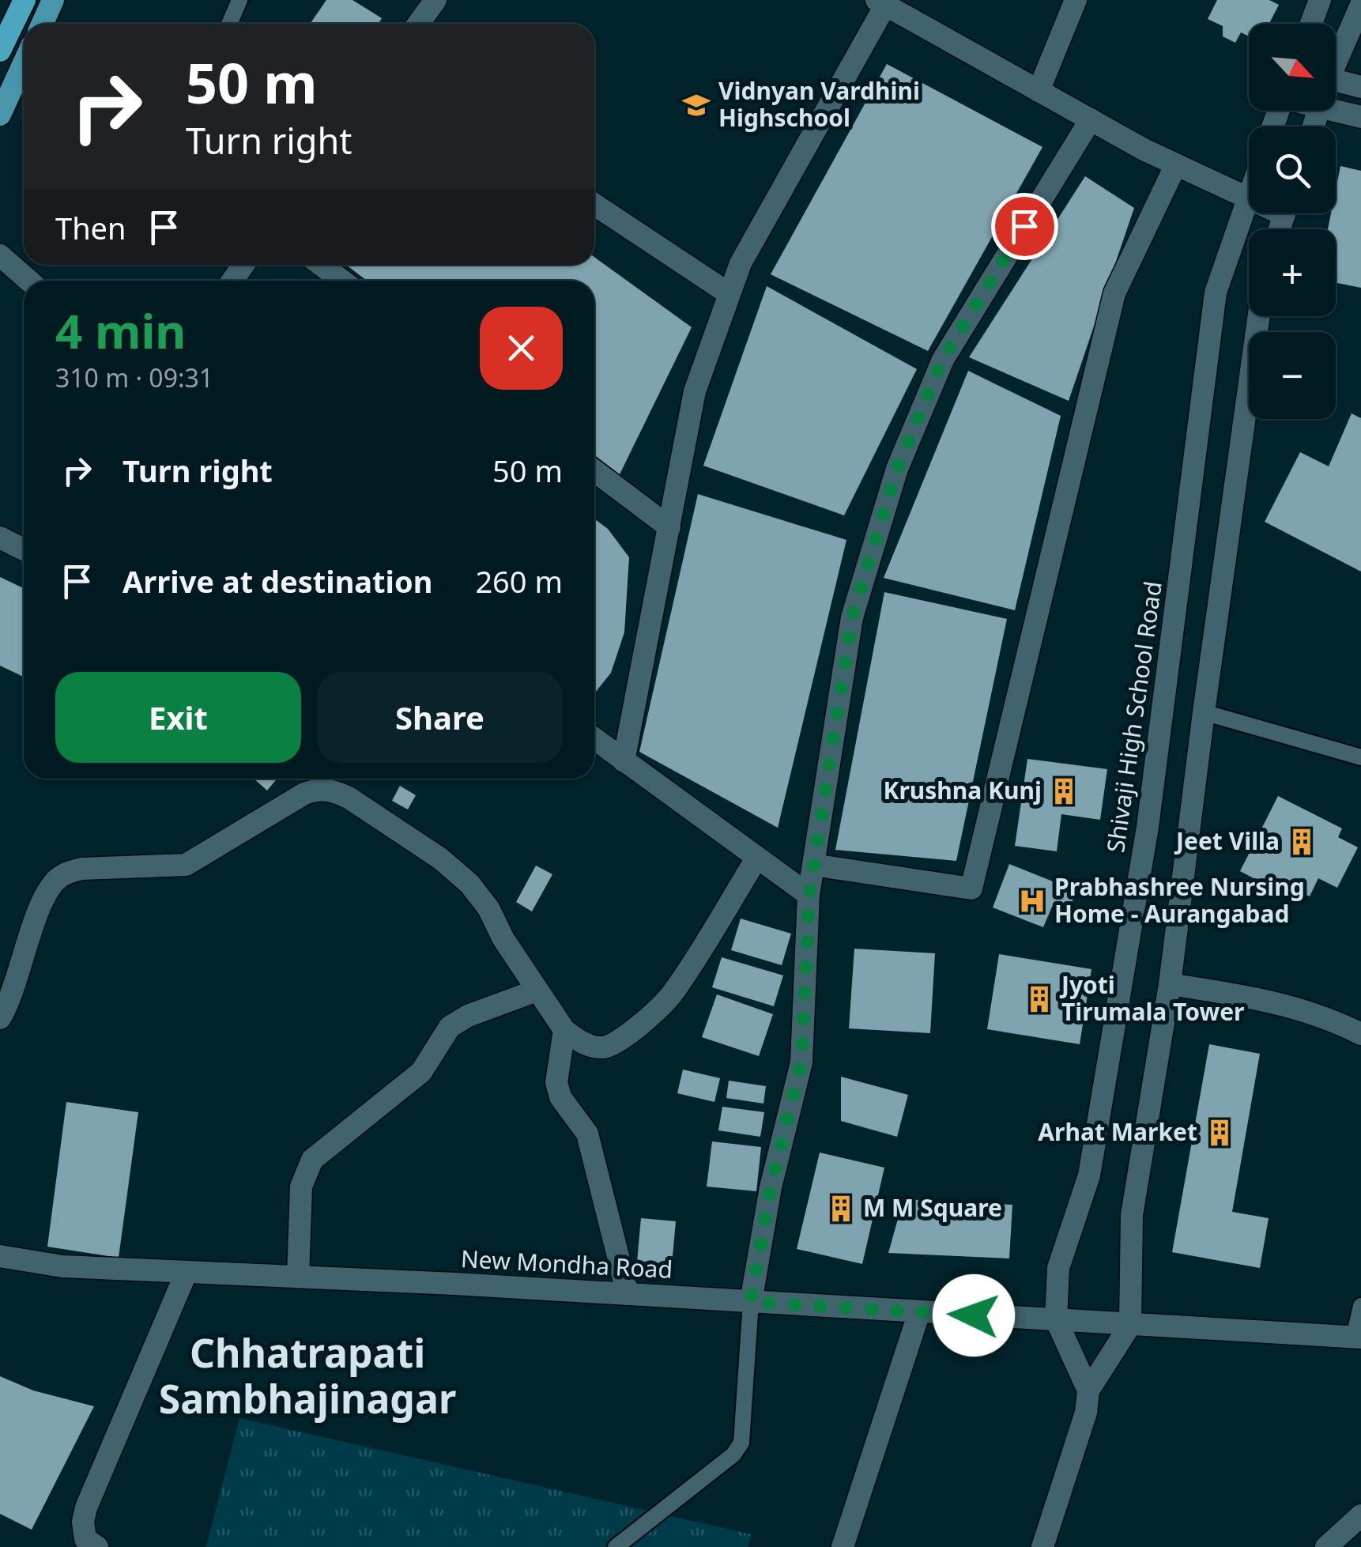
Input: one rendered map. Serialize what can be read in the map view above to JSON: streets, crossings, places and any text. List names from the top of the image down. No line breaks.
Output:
{"streets":{"street":["Shivaji High School Road","New Mondha Road"]},"crossings":[["Shivaji High School Road","New Mondha Road"]],"districts":["Chhatrapati Sambhajinagar"],"places":{"school or university":["Vidnyan Vardhini Highschool"],"building":["Krushna Kunj","Jeet Villa","Jyoti Tirumala Tower","Arhat Market","M M Square"],"hospital":["Prabhashree Nursing Home - Aurangabad"]},"north":"bottom right","page":{"map_buttons":["+","−"],"turn":["50 m","Turn right"],"then":"Then","heading":["4 min","310 m · 09:31"],"list":[{"name":"Turn right","value":"50 m"},{"name":"Arrive at destination","value":"260 m"}],"buttons":["Exit","Share"]}}
